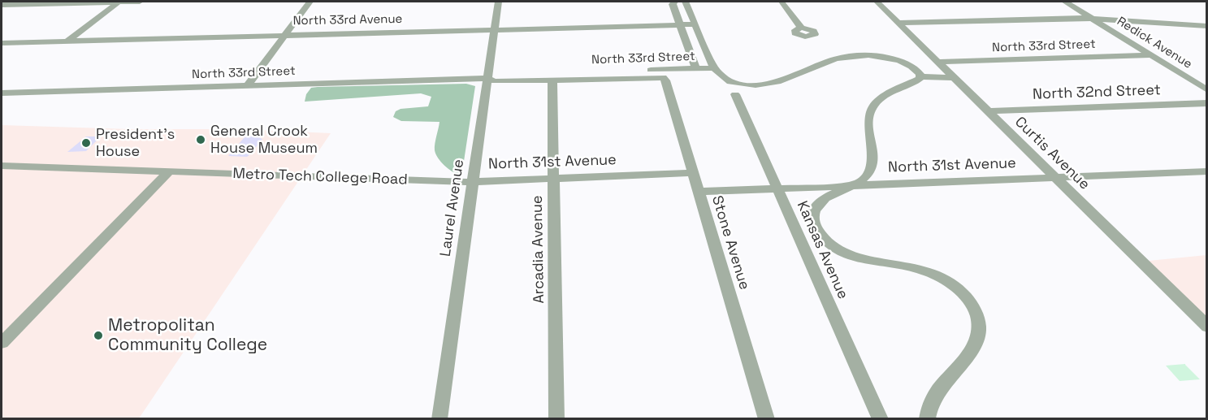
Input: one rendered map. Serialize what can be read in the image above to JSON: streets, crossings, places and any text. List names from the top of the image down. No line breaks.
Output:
{"streets":{"street":["North 33rd Avenue","Redick Avenue","North 33rd Street","North 32nd Street","Curtis Avenue","North 31st Avenue","Metro Tech College Road","Laurel Avenue","Stone Avenue","Arcadia Avenue","Kansas Avenue"]},"crossings":[["North 33rd Avenue","Laurel Avenue"],["Redick Avenue","North 33rd Street"],["North 33rd Street","Curtis Avenue"],["North 33rd Street","Laurel Avenue"],["North 33rd Street","Stone Avenue"],["North 33rd Street","Arcadia Avenue"],["North 32nd Street","Curtis Avenue"],["Curtis Avenue","North 31st Avenue"],["North 31st Avenue","Metro Tech College Road"],["North 31st Avenue","Laurel Avenue"],["North 31st Avenue","Stone Avenue"],["North 31st Avenue","Arcadia Avenue"],["North 31st Avenue","Kansas Avenue"],["Metro Tech College Road","Laurel Avenue"]],"places":["General Crook House Museum","President's House","Metropolitan Community College"]}
